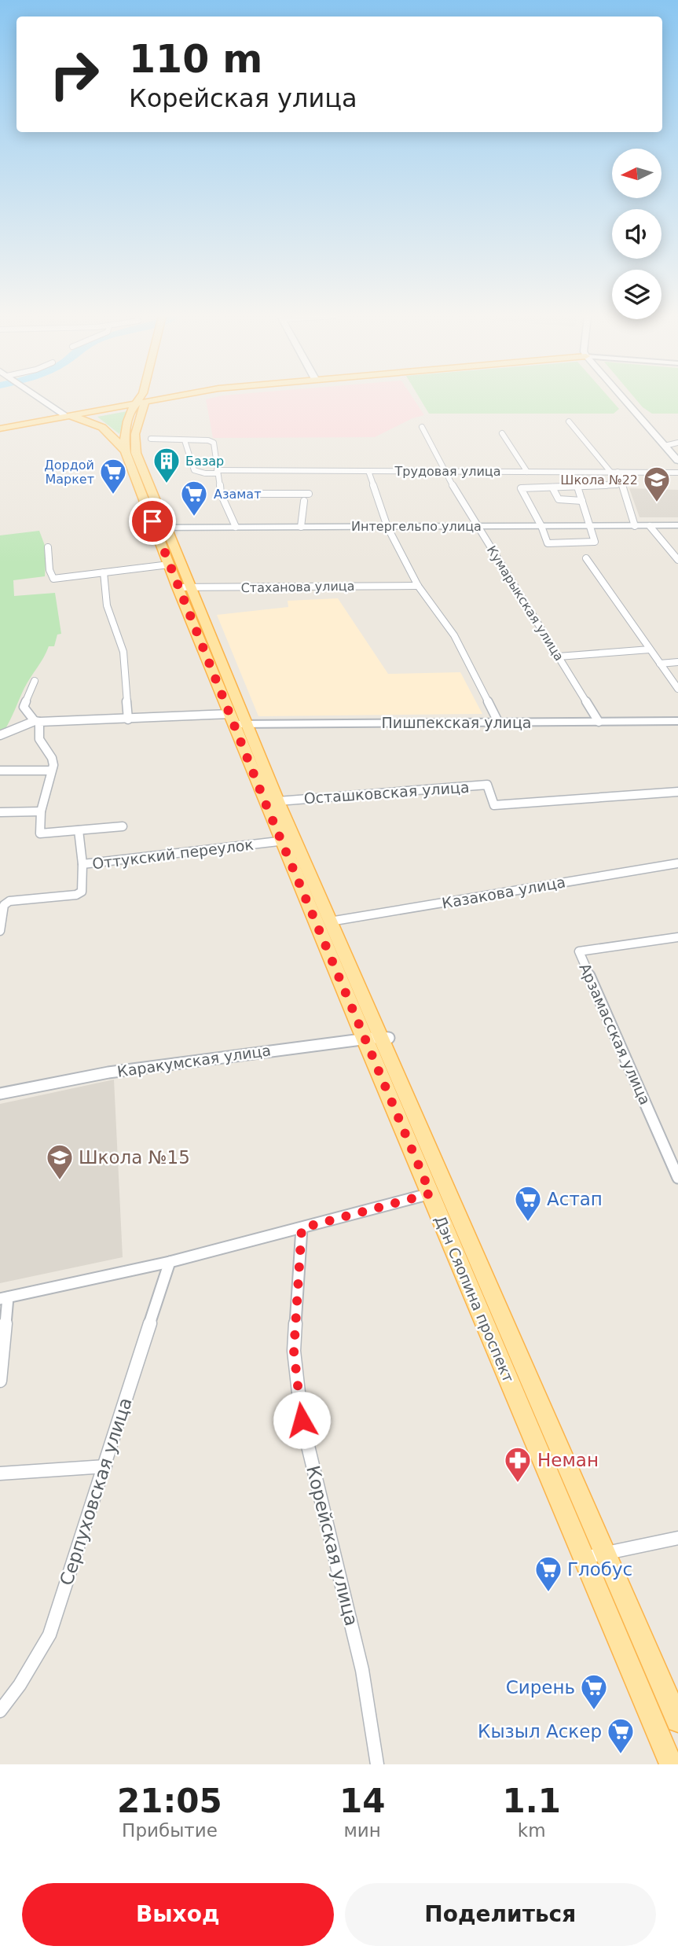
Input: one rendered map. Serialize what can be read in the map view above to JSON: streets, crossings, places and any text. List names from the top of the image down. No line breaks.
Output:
{"streets":{"main road":["Интергельпо улица","Дэн Сяопина проспект"],"street":["Трудовая улица","Стаханова улица","Кумарыкская улица","Пишпекская улица","Осташковская улица","Оттукский переулок","Казакова улица","Арзамасская улица","Каракумская улица","Серпуховская улица","Корейская улица"]},"crossings":[["Трудовая улица","Кумарыкская улица"],["Интергельпо улица","Кумарыкская улица"],["Интергельпо улица","Дэн Сяопина проспект"],["Стаханова улица","Дэн Сяопина проспект"],["Кумарыкская улица","Пишпекская улица"],["Пишпекская улица","Дэн Сяопина проспект"],["Осташковская улица","Дэн Сяопина проспект"],["Оттукский переулок","Дэн Сяопина проспект"],["Казакова улица","Дэн Сяопина проспект"],["Каракумская улица","Дэн Сяопина проспект"]],"places":{"building":["Базар"],"supermarket":["Дордой Маркет","Азамат","Астап","Глобус","Сирень","Кызыл Аскер"],"school or university":["Школа №22","Школа №15"],"pharmacy":["Неман"]},"north":"left","page":{"turn":["110 m","Корейская улица"],"eta":["21:05","Прибытие","14","мин","1.1","km"],"buttons":["Выход","Поделиться"]}}
